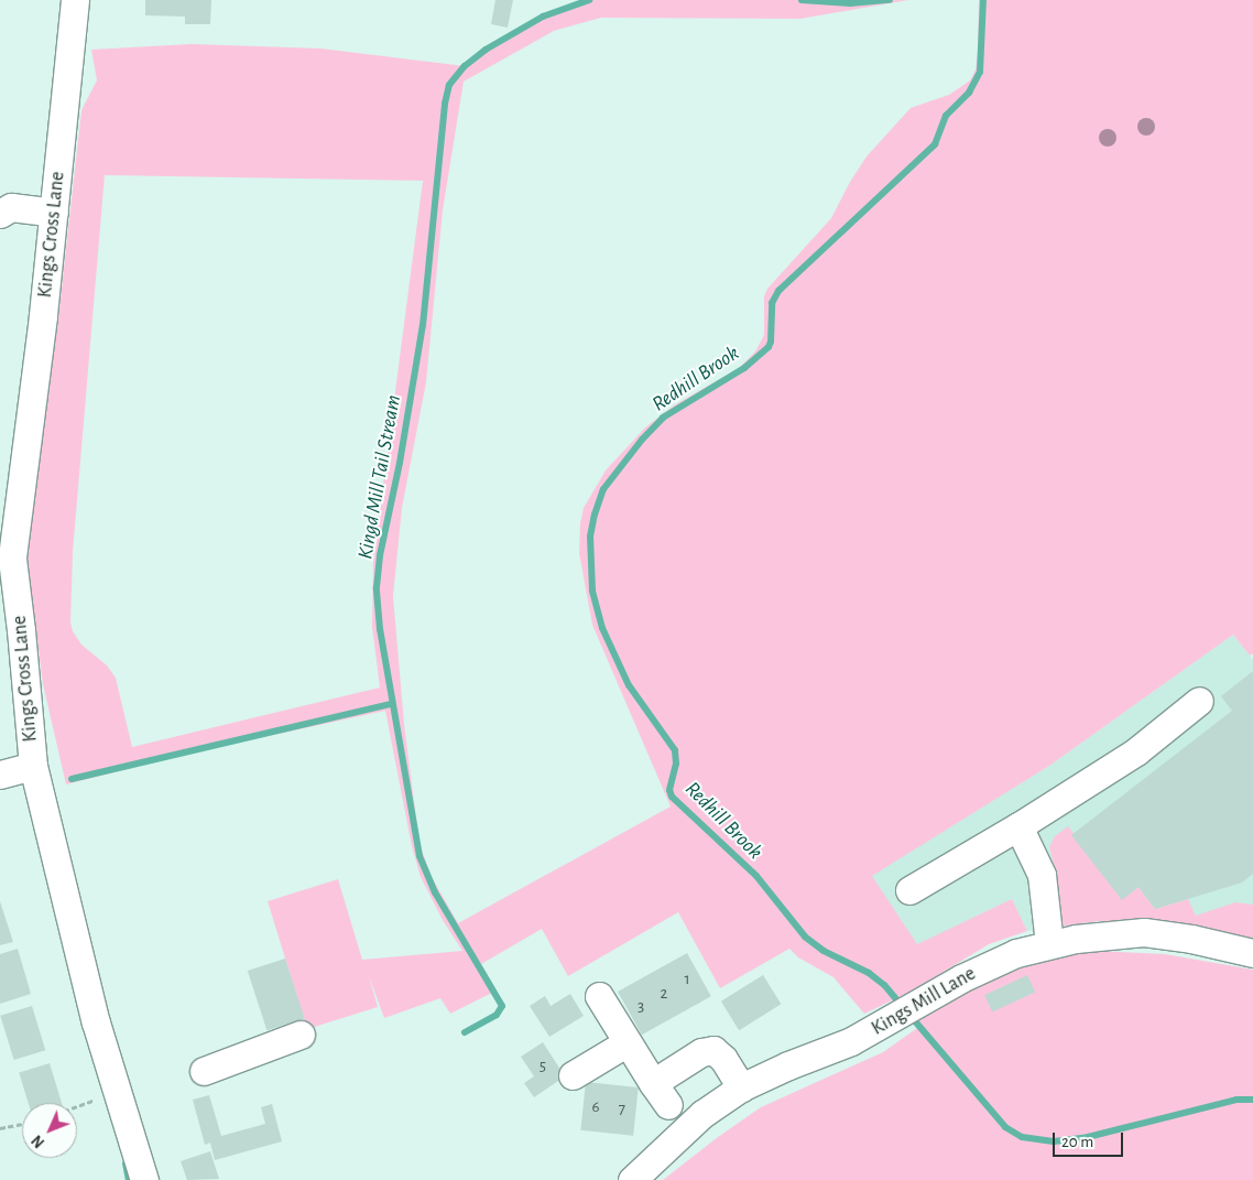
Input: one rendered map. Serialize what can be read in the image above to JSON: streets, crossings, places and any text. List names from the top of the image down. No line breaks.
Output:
{"streets":{"street":["Kings Cross Lane","Kings Mill Lane"]},"water":["Redhill Brook","Kingd Mill Tail Stream"],"house_numbers":["1","2","3","5","6","7"],"scale_bar":"20 m","north":"bottom left"}
